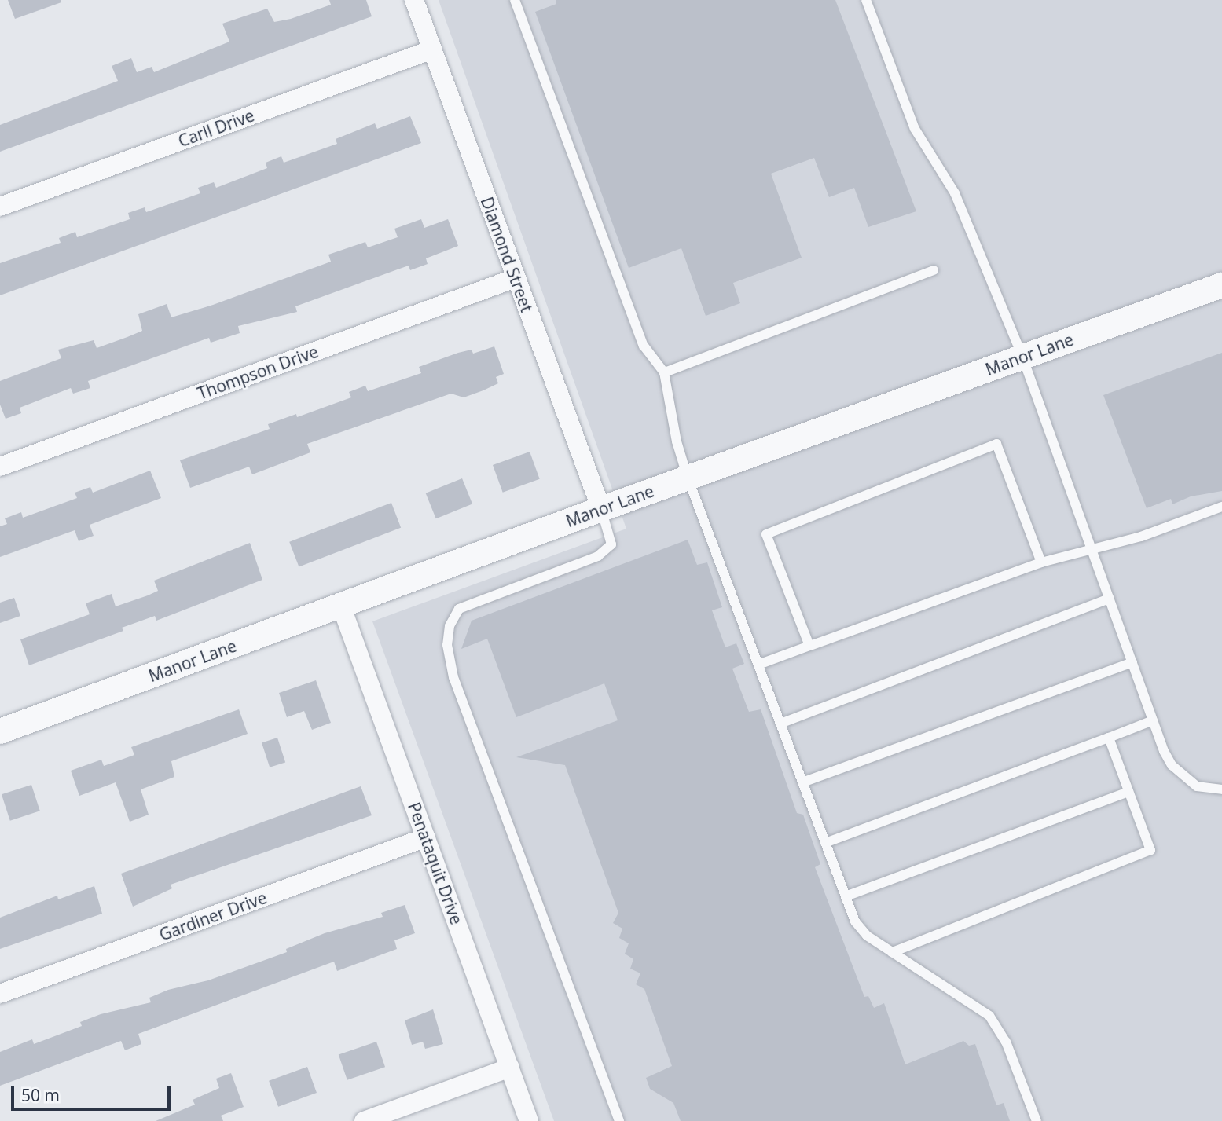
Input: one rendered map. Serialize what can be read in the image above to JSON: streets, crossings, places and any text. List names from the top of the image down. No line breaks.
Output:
{"streets":{"street":["Carll Drive","Diamond Street","Manor Lane","Thompson Drive","Penataquit Drive","Gardiner Drive"]},"crossings":[["Carll Drive","Diamond Street"],["Diamond Street","Manor Lane"],["Diamond Street","Thompson Drive"],["Manor Lane","Penataquit Drive"],["Penataquit Drive","Gardiner Drive"]],"scale_bar":"50 m"}
